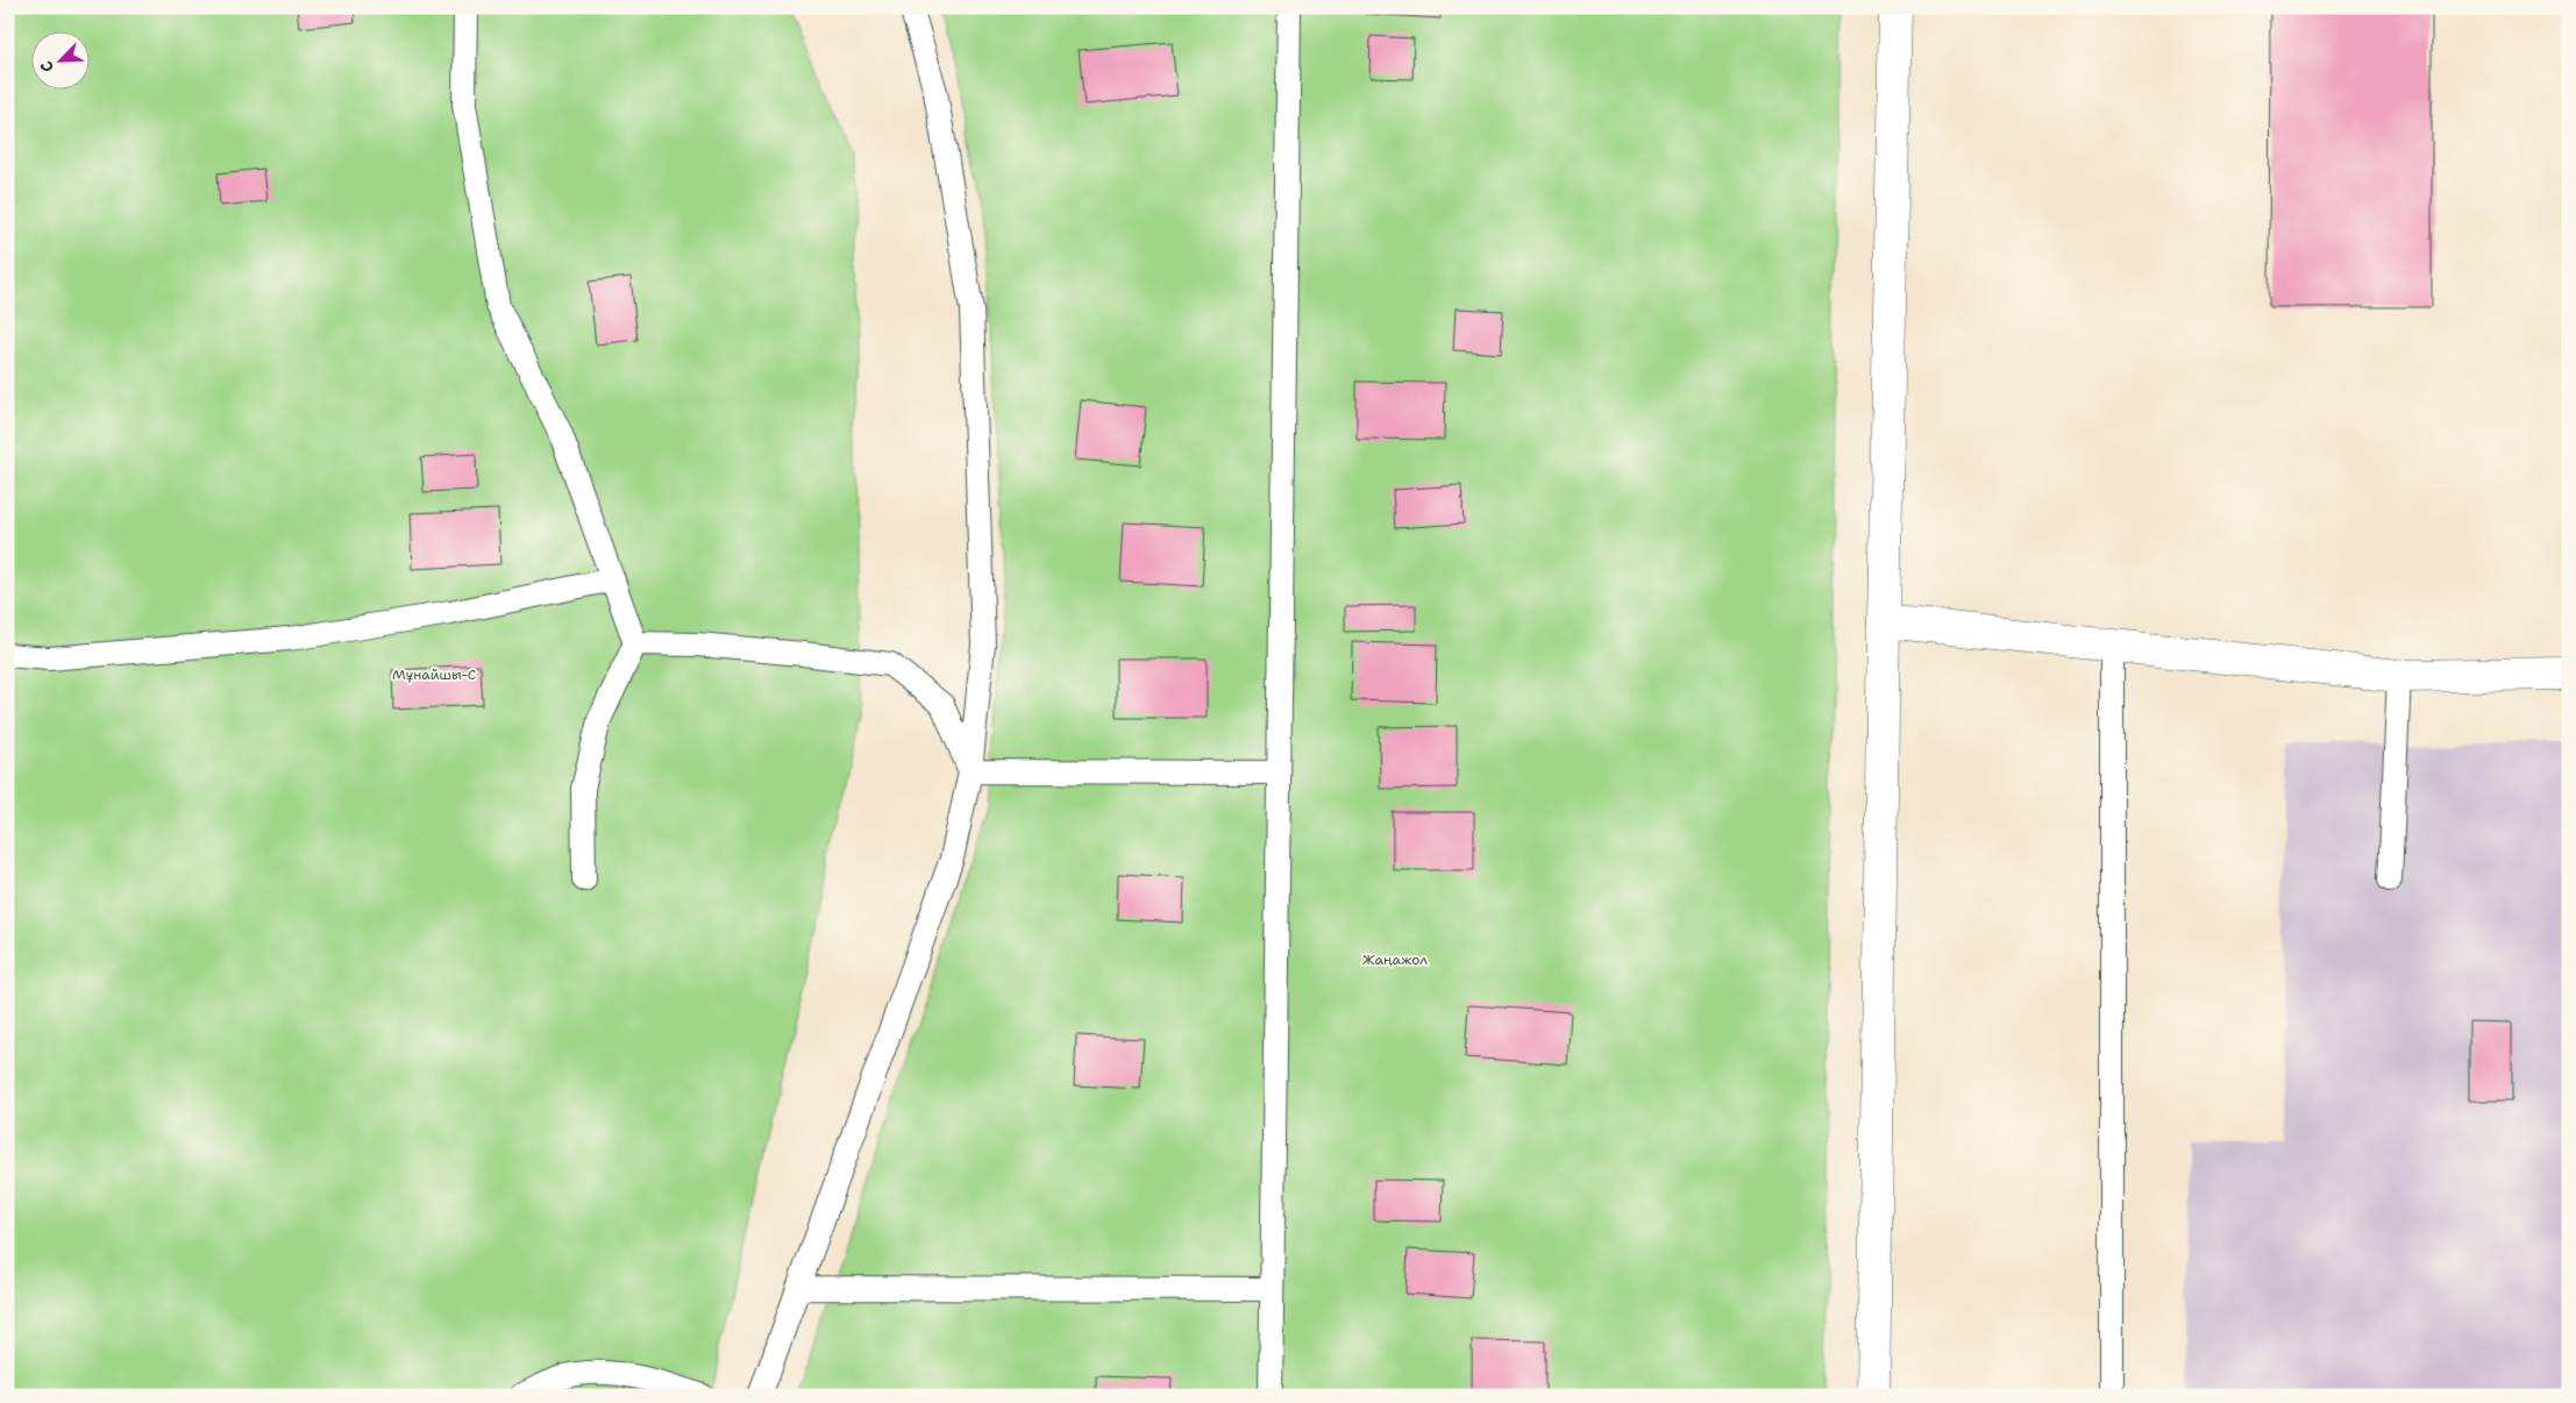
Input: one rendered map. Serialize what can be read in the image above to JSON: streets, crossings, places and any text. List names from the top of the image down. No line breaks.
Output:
{"parks":["Мұнайшы-С","Жаңажол"],"north":"bottom left"}
